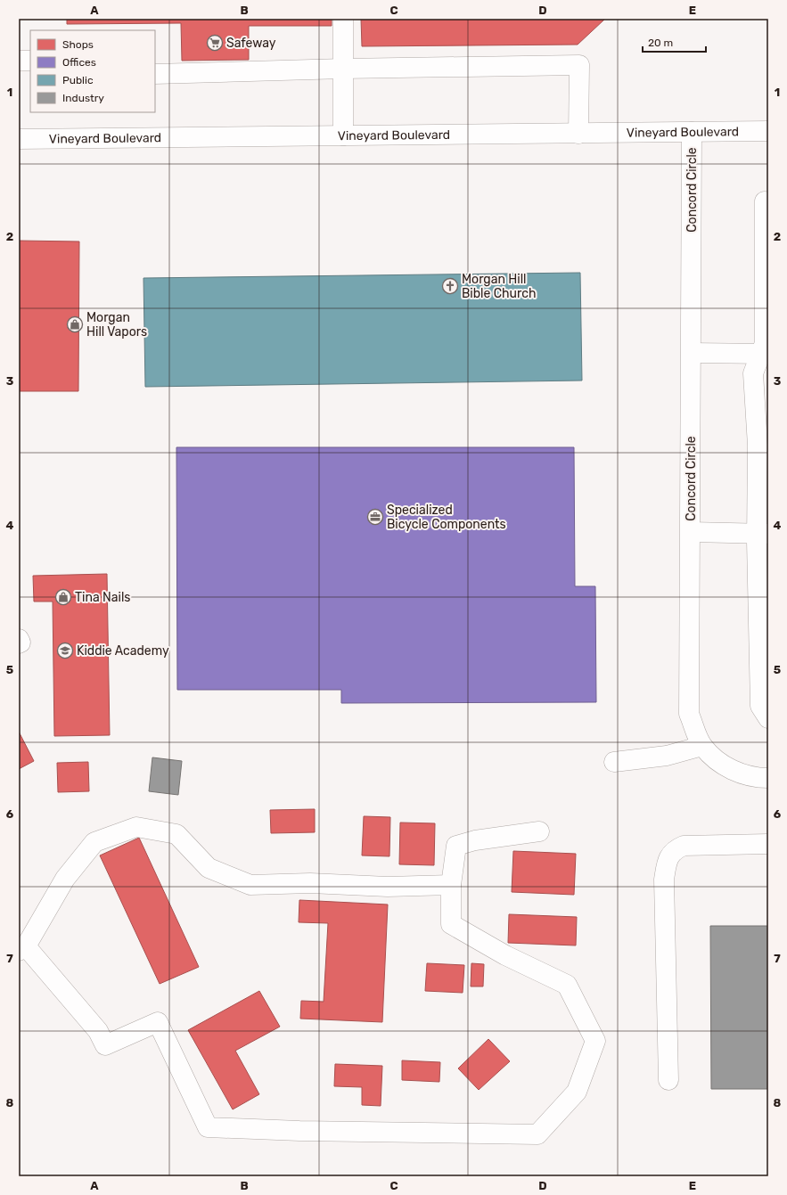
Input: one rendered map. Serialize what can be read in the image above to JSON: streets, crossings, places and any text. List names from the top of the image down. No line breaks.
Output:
{"streets":{"street":["Vineyard Boulevard","Concord Circle"]},"crossings":[["Vineyard Boulevard","Concord Circle"]],"places":{"supermarket":["Safeway"],"church":["Morgan Hill Bible Church"],"shop":["Morgan Hill Vapors","Tina Nails"],"office":["Specialized Bicycle Components"],"school or university":["Kiddie Academy"]},"legend":["Shops","Offices","Public","Industry"],"scale_bar":"20 m","grid":{"columns":["A","B","C","D","E"],"rows":["1","2","3","4","5","6","7","8"]}}
